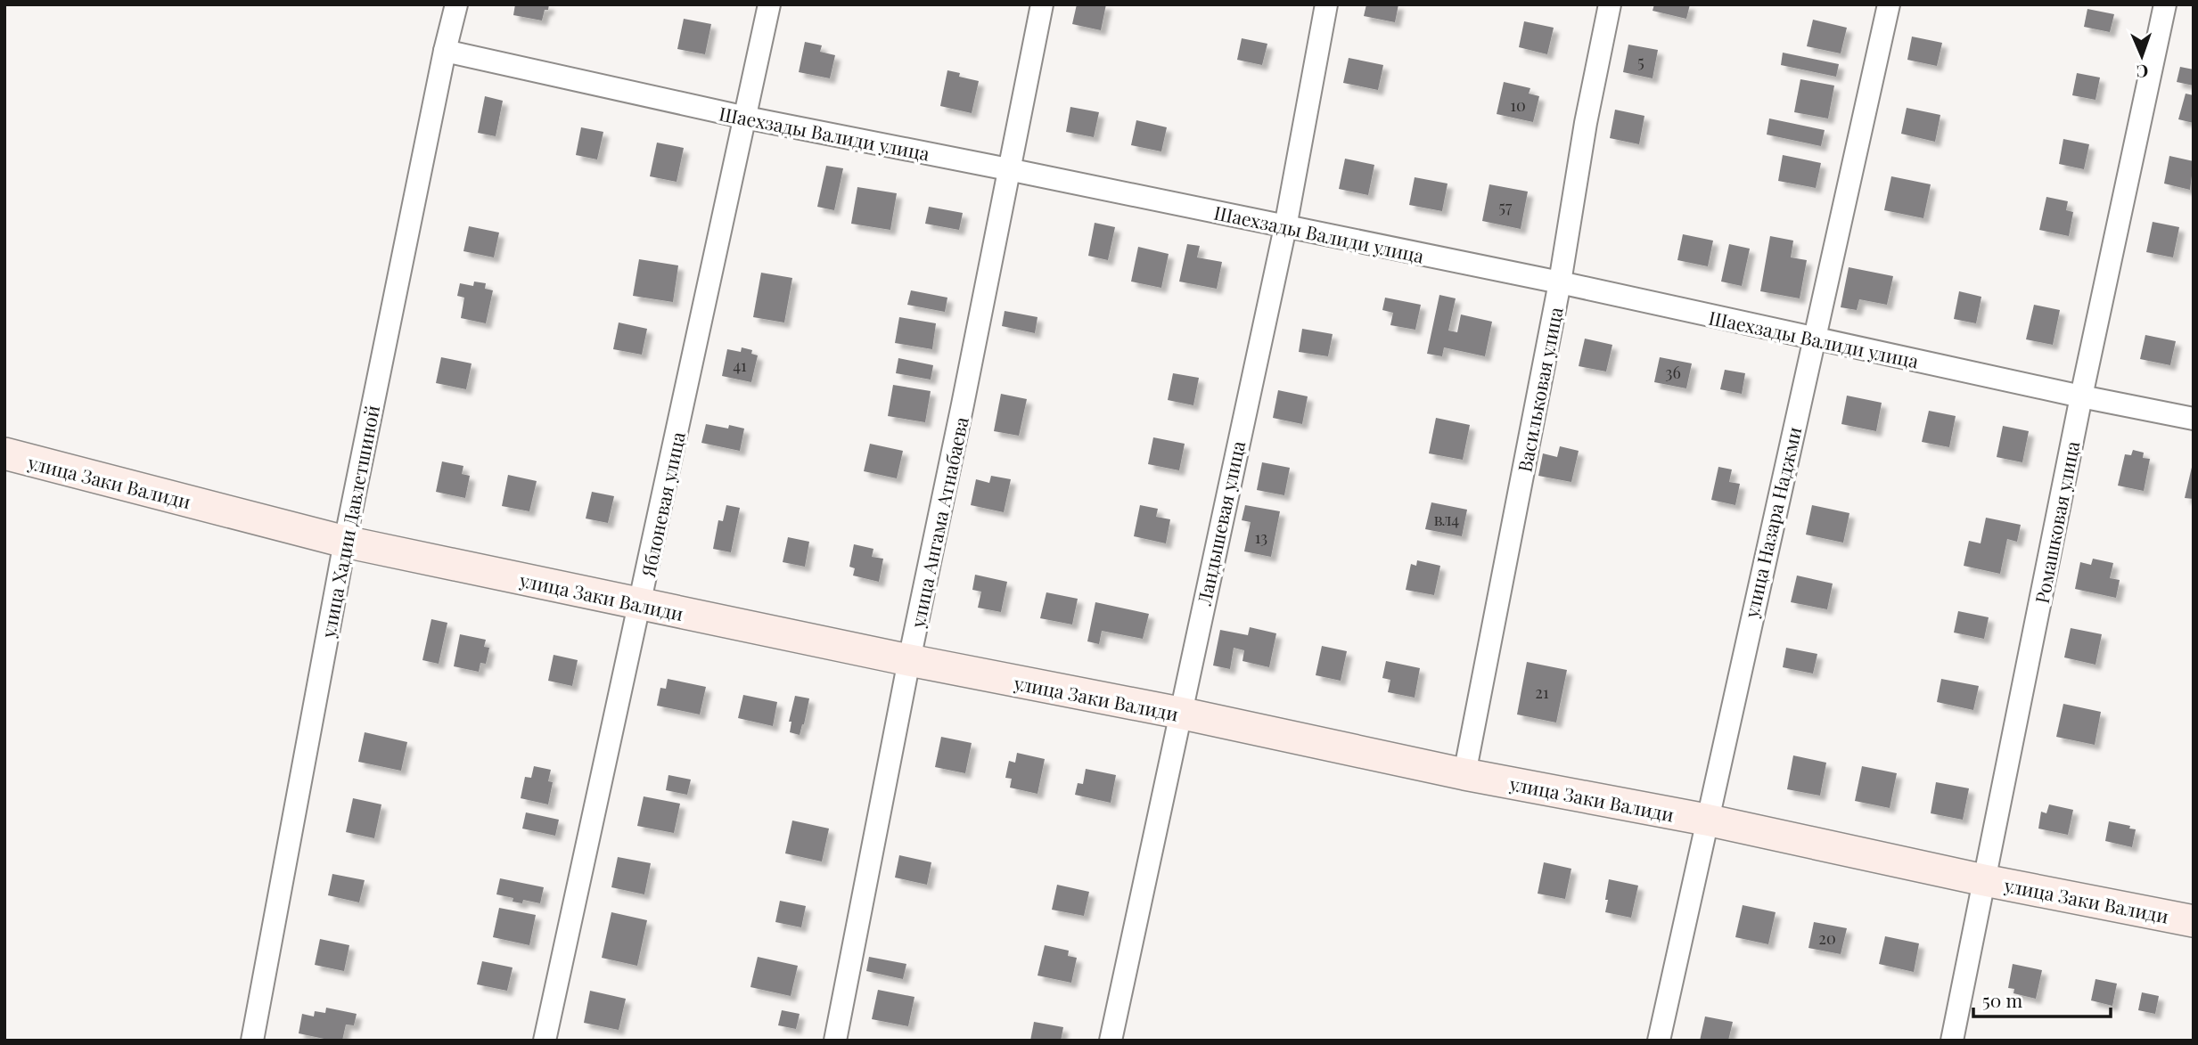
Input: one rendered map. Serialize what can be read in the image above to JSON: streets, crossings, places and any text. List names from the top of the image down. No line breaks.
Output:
{"streets":{"street":["Шаехзады Валиди улица","Васильковая улица","улица Заки Валиди","Яблоневая улица","улица Хадии Давлетшиной","улица Ангама Атнабаева","улица Назара Наджми","Ромашковая улица","Ландышевая улица"]},"crossings":[["Шаехзады Валиди улица","Васильковая улица"],["Шаехзады Валиди улица","Яблоневая улица"],["Шаехзады Валиди улица","улица Хадии Давлетшиной"],["Шаехзады Валиди улица","улица Ангама Атнабаева"],["Шаехзады Валиди улица","улица Назара Наджми"],["Шаехзады Валиди улица","Ромашковая улица"],["Шаехзады Валиди улица","Ландышевая улица"],["Васильковая улица","улица Заки Валиди"],["улица Заки Валиди","Яблоневая улица"],["улица Заки Валиди","улица Хадии Давлетшиной"],["улица Заки Валиди","улица Ангама Атнабаева"],["улица Заки Валиди","улица Назара Наджми"],["улица Заки Валиди","Ромашковая улица"],["улица Заки Валиди","Ландышевая улица"]],"house_numbers":["5","10","57","41","36","вл4","13","21","20"],"scale_bar":"50 m","north":"bottom"}
